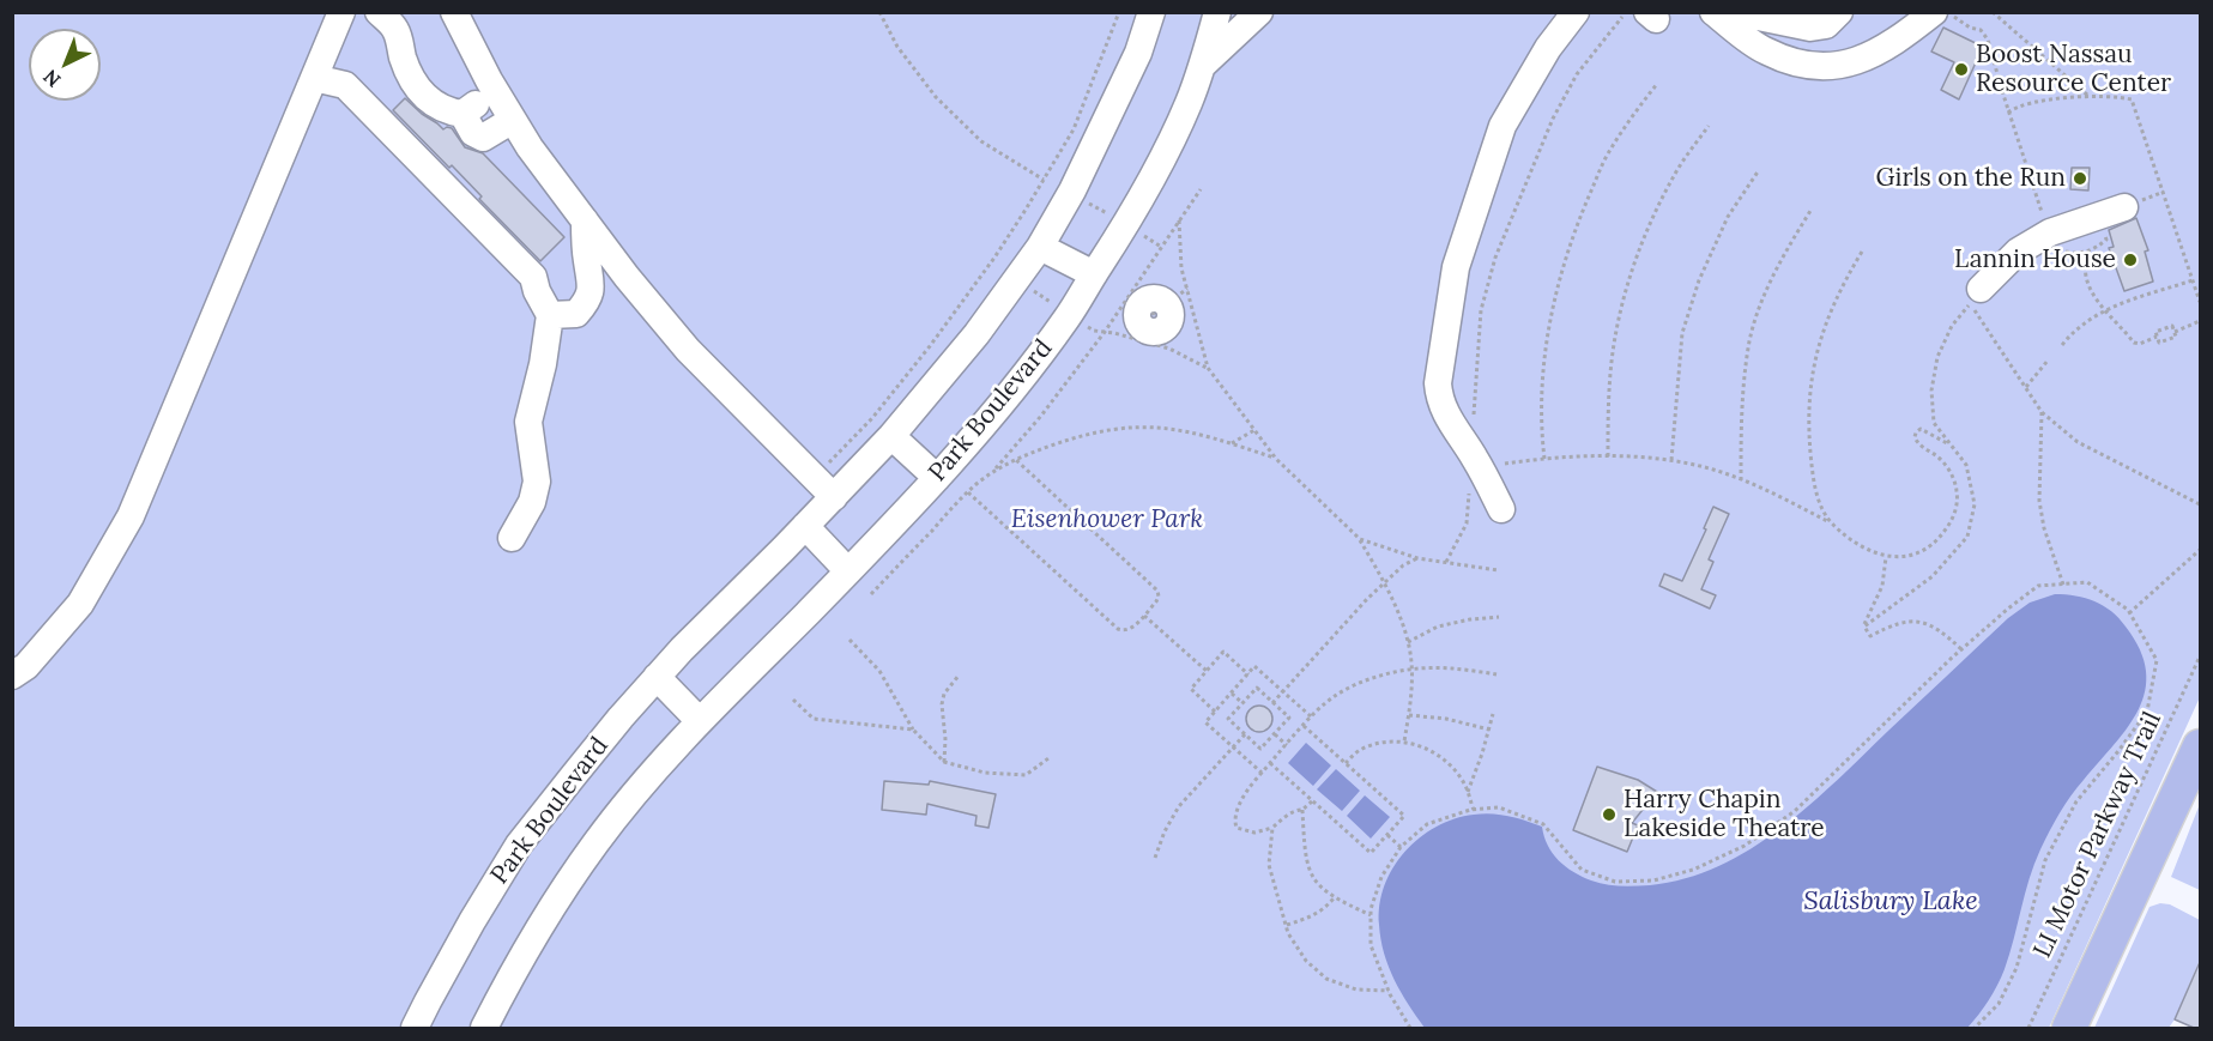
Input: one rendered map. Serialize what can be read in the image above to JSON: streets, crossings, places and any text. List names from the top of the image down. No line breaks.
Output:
{"streets":{"street":["Park Boulevard"],"path":["LI Motor Parkway Trail"]},"water":["Salisbury Lake"],"parks":["Eisenhower Park"],"places":["Boost Nassau Resource Center","Girls on the Run","Lannin House","Harry Chapin Lakeside Theatre"],"north":"bottom left"}
